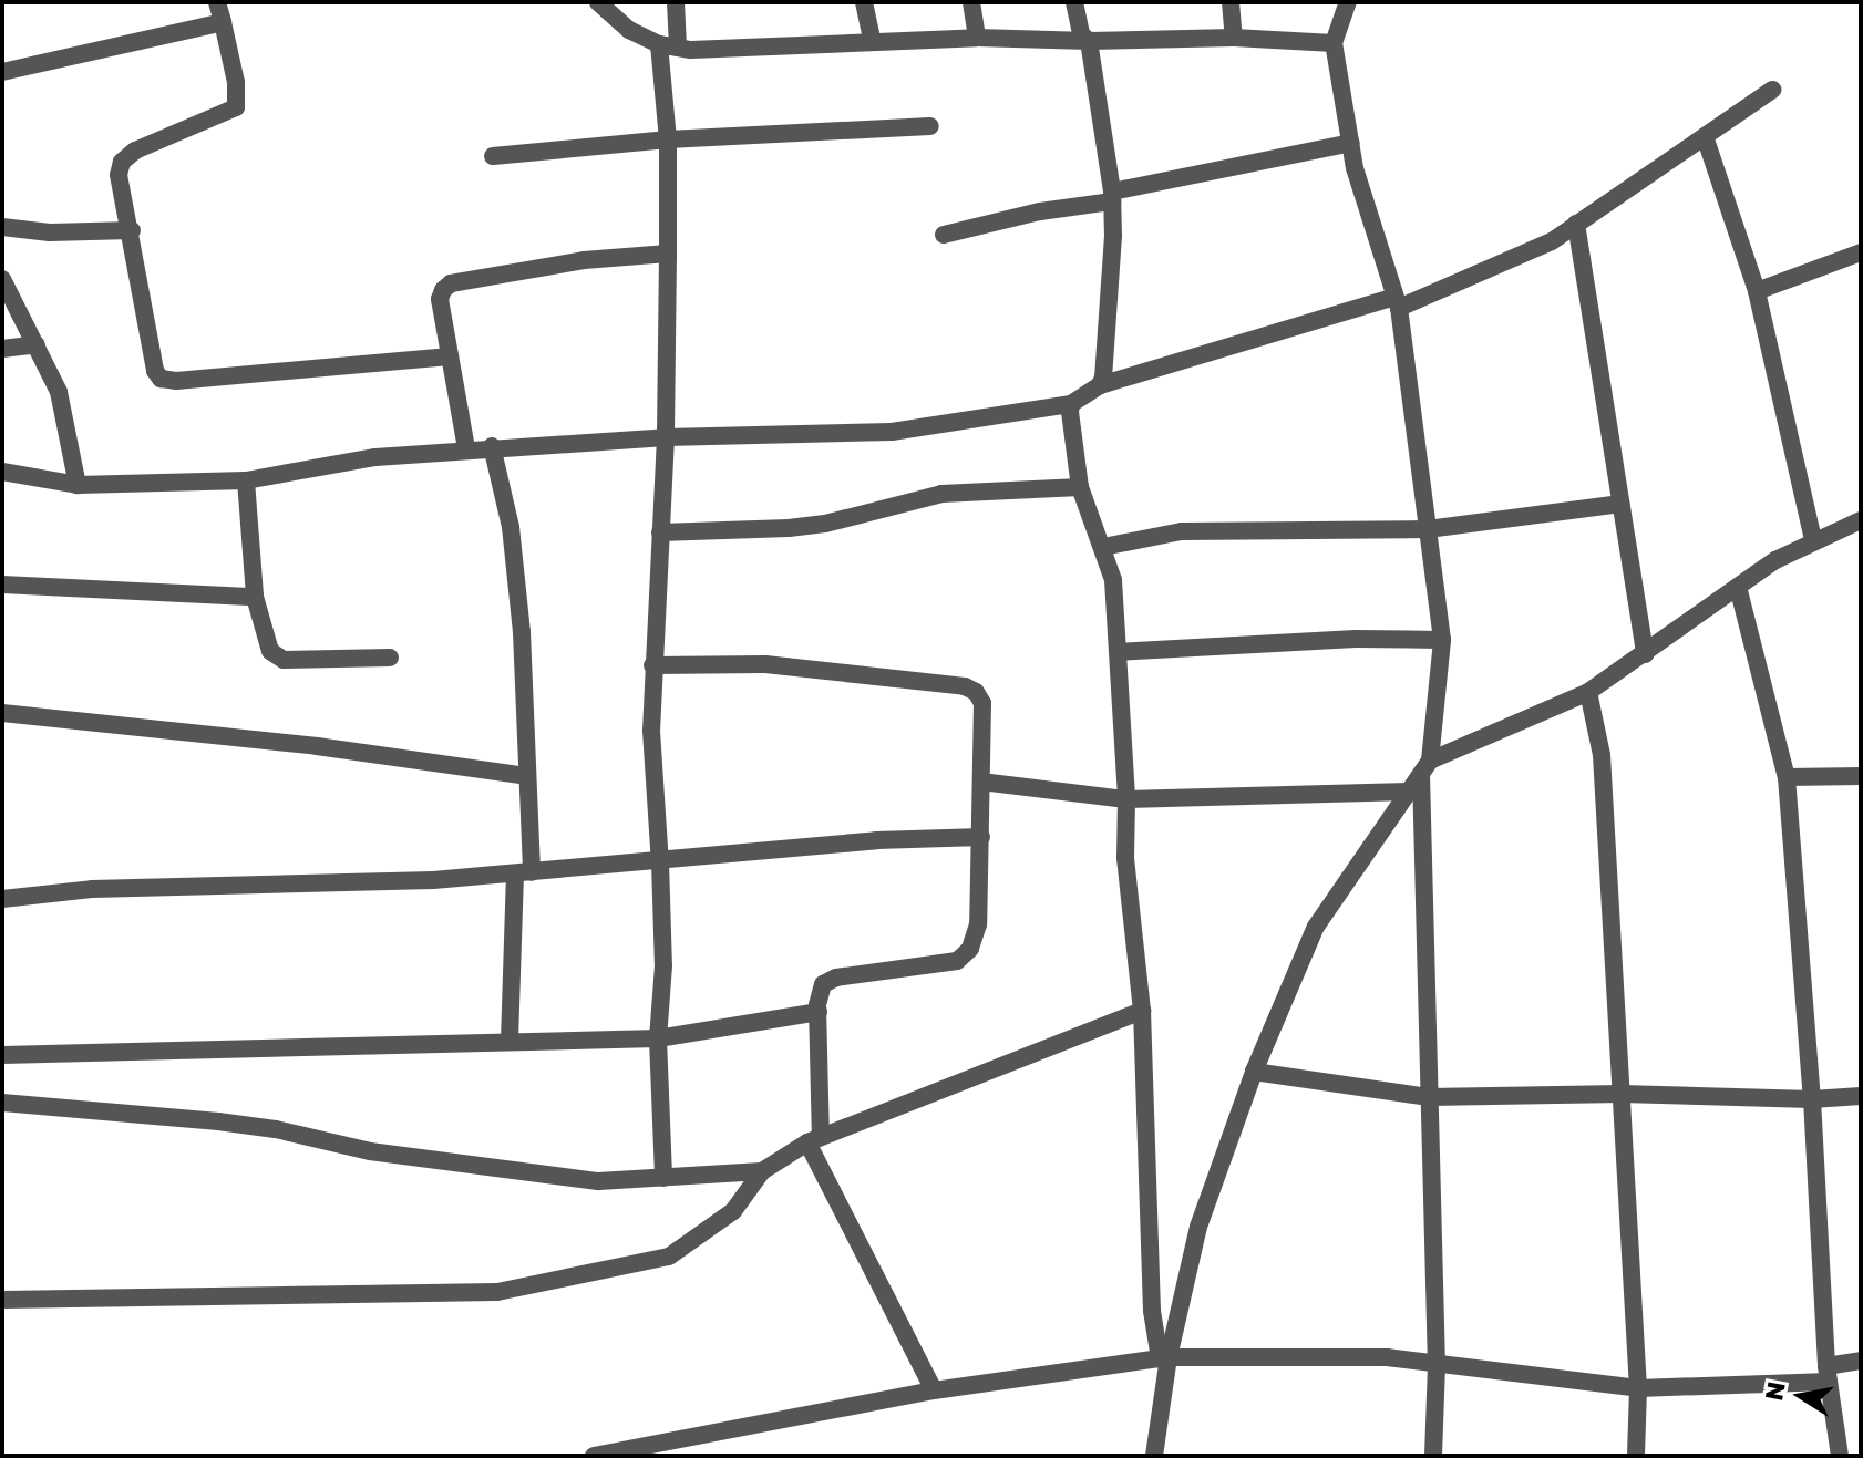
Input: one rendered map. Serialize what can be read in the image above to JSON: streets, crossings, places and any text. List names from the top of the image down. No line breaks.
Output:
{"north":"left"}
